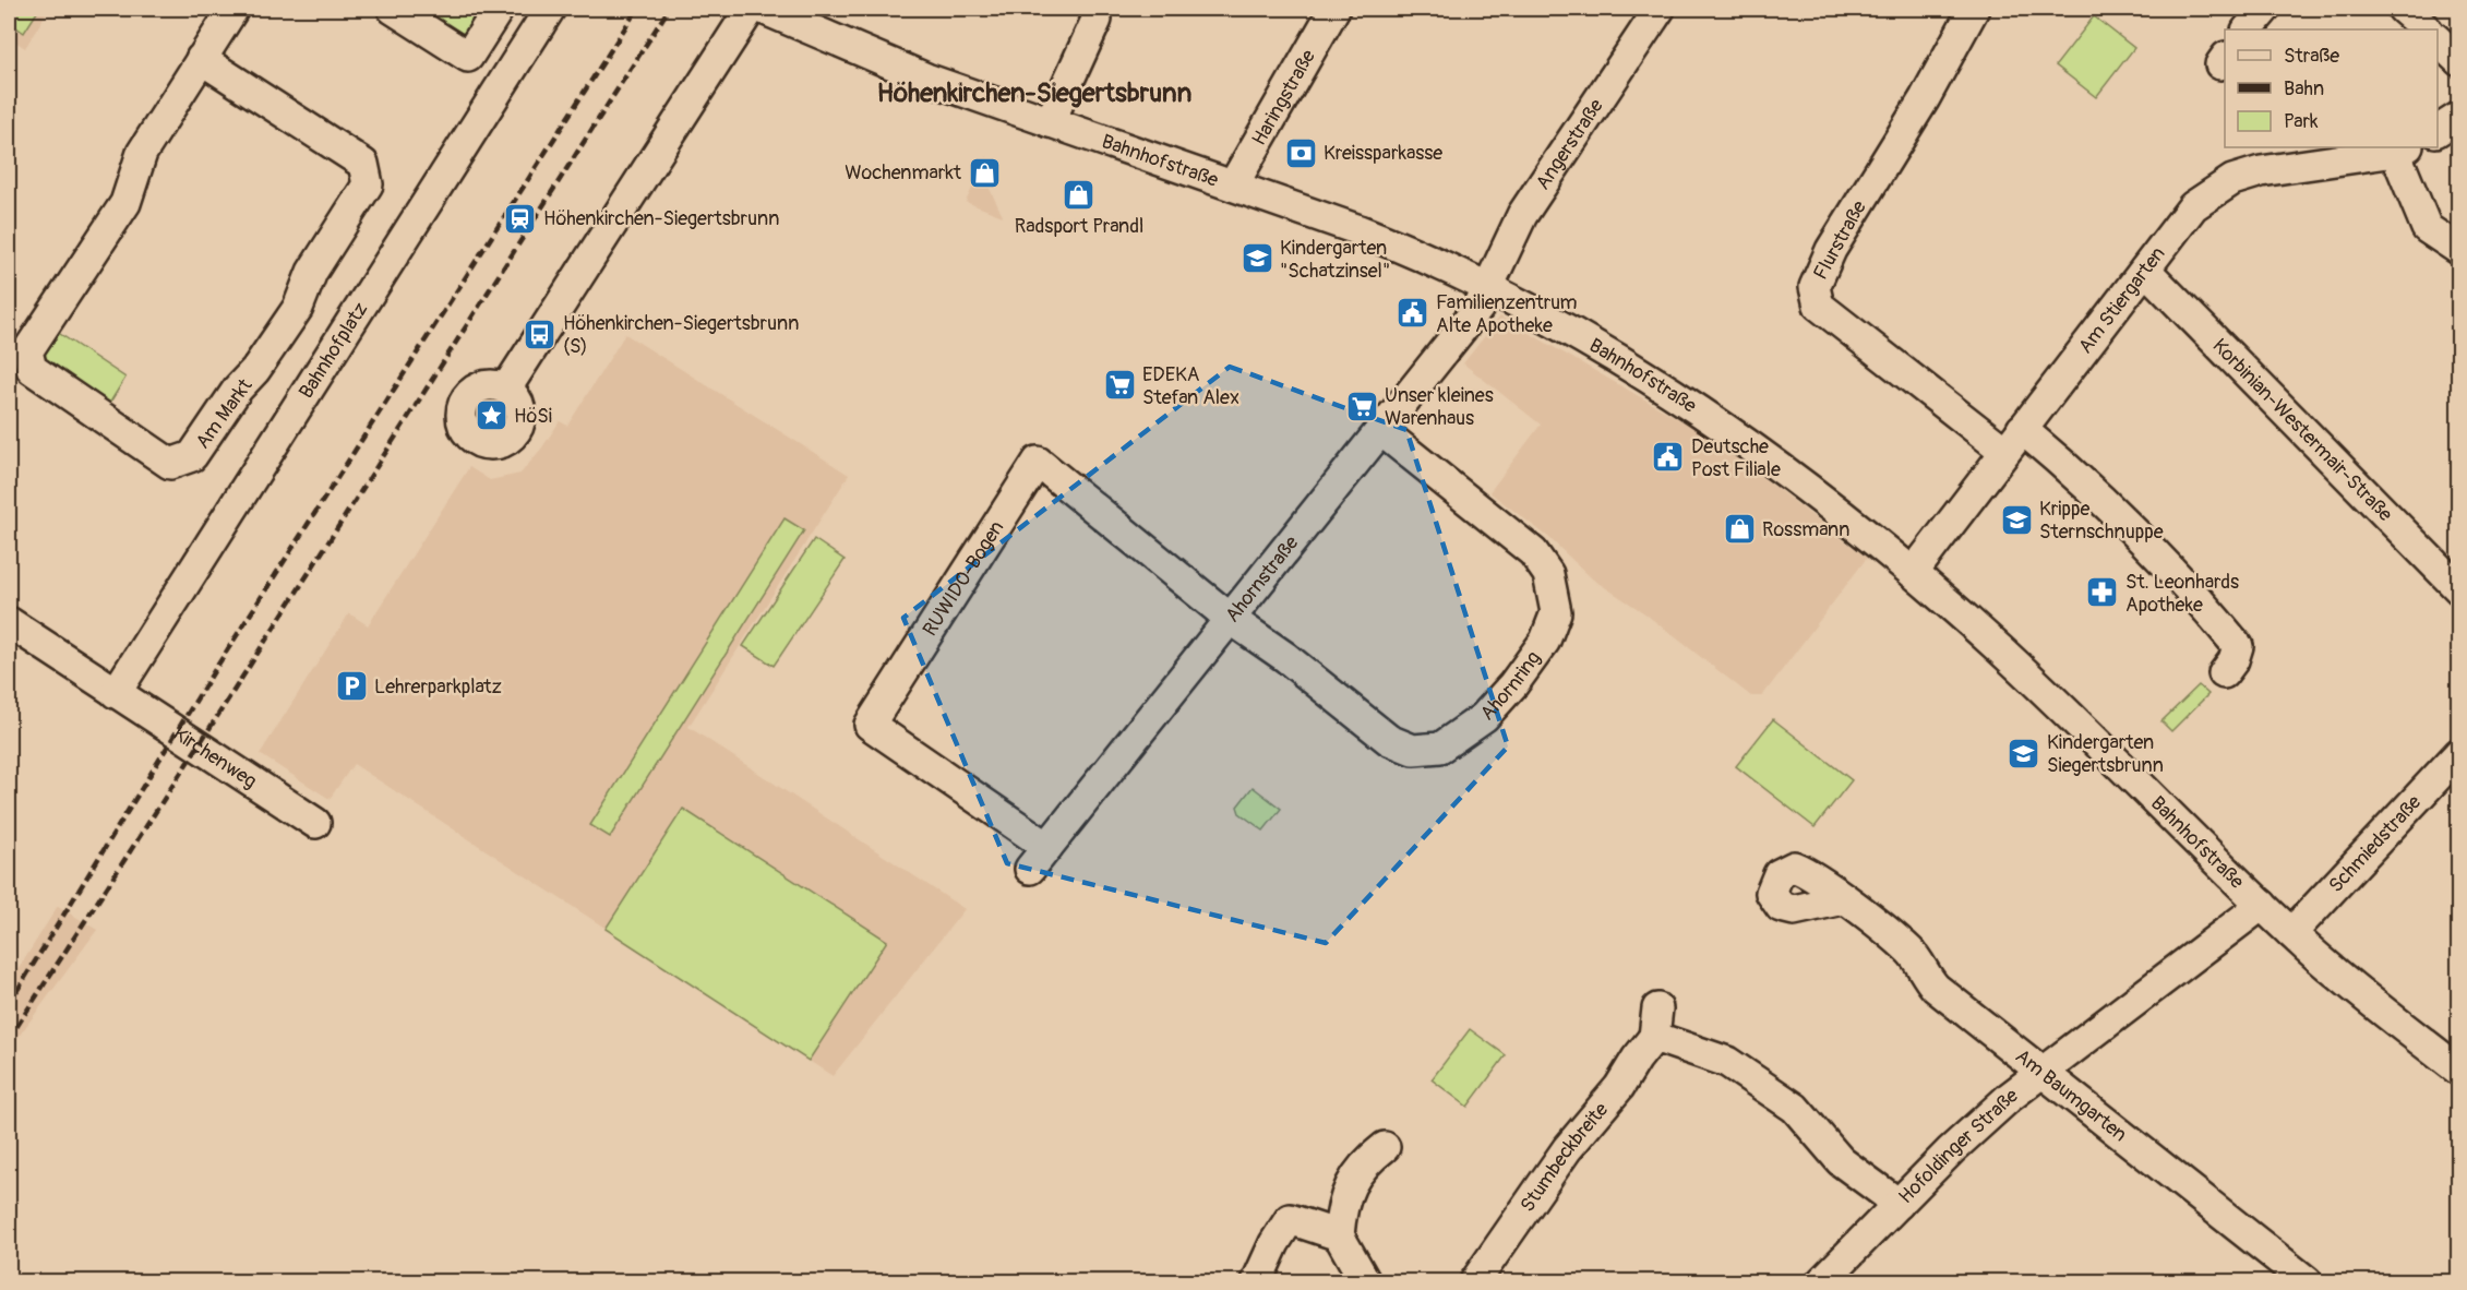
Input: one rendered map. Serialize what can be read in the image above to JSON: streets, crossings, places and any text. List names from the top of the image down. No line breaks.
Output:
{"streets":{"street":["Haringstraße","Angerstraße","Bahnhofstraße","Flurstraße","Am Stiergarten","Bahnhofplatz","Am Markt","Korbinian-Westermair-Straße","RUWIDO-Bogen","Ahornstraße","Ahornring","Kirchenweg","Schmiedstraße","Am Baumgarten","Hofoldinger Straße","Stumbeckbreite"]},"crossings":[["Haringstraße","Bahnhofstraße"],["Angerstraße","Bahnhofstraße"],["Angerstraße","Ahornstraße"],["Bahnhofstraße","Am Stiergarten"],["Bahnhofstraße","Ahornstraße"],["Bahnhofstraße","Schmiedstraße"],["Bahnhofstraße","Hofoldinger Straße"],["Flurstraße","Am Stiergarten"],["Am Stiergarten","Korbinian-Westermair-Straße"],["Bahnhofplatz","Kirchenweg"],["RUWIDO-Bogen","Ahornstraße"],["RUWIDO-Bogen","Ahornring"],["Ahornstraße","Ahornring"],["Am Baumgarten","Hofoldinger Straße"],["Hofoldinger Straße","Stumbeckbreite"]],"districts":["Höhenkirchen-Siegertsbrunn"],"places":{"bank":["Kreissparkasse"],"shop":["Wochenmarkt","Radsport Prandl","Rossmann"],"station":["Höhenkirchen-Siegertsbrunn"],"school or university":["Kindergarten \"Schatzinsel\"","Krippe Sternschnuppe","Kindergarten Siegertsbrunn"],"public building":["Familienzentrum Alte Apotheke","Deutsche Post Filiale"],"bus stop":["Höhenkirchen-Siegertsbrunn (S)"],"supermarket":["EDEKA Stefan Alex","Unser kleines Warenhaus"],"place":["HöSi"],"pharmacy":["St. Leonhards Apotheke"],"parking":["Lehrerparkplatz"]},"legend":["Straße","Bahn","Park"]}
